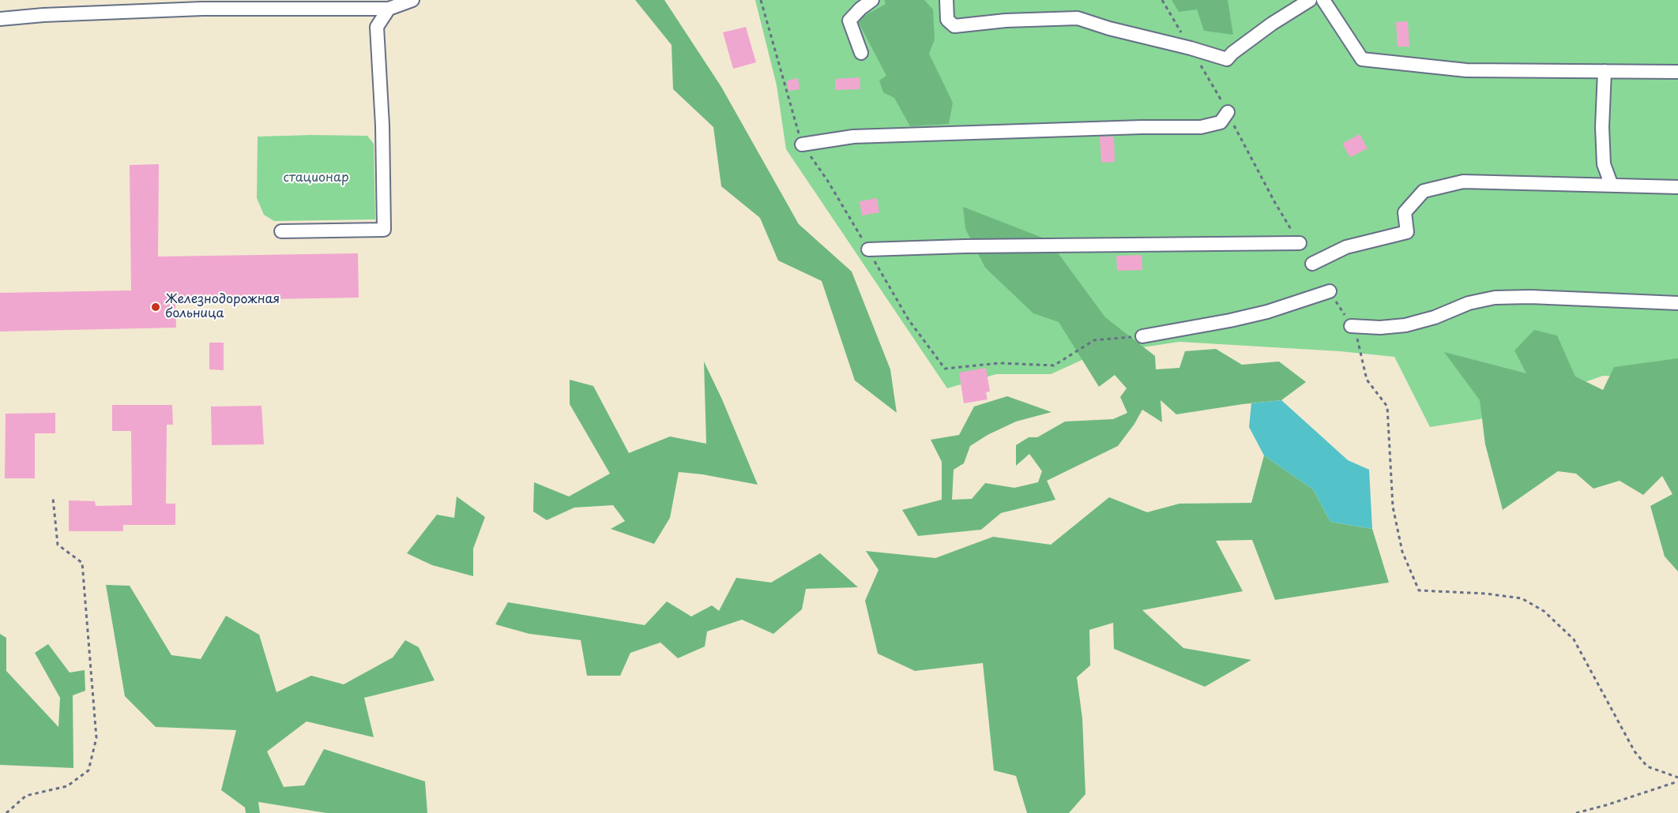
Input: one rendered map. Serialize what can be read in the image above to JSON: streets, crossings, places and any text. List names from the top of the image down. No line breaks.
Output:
{"parks":["стационар"],"places":["Железнодорожная больница"]}
